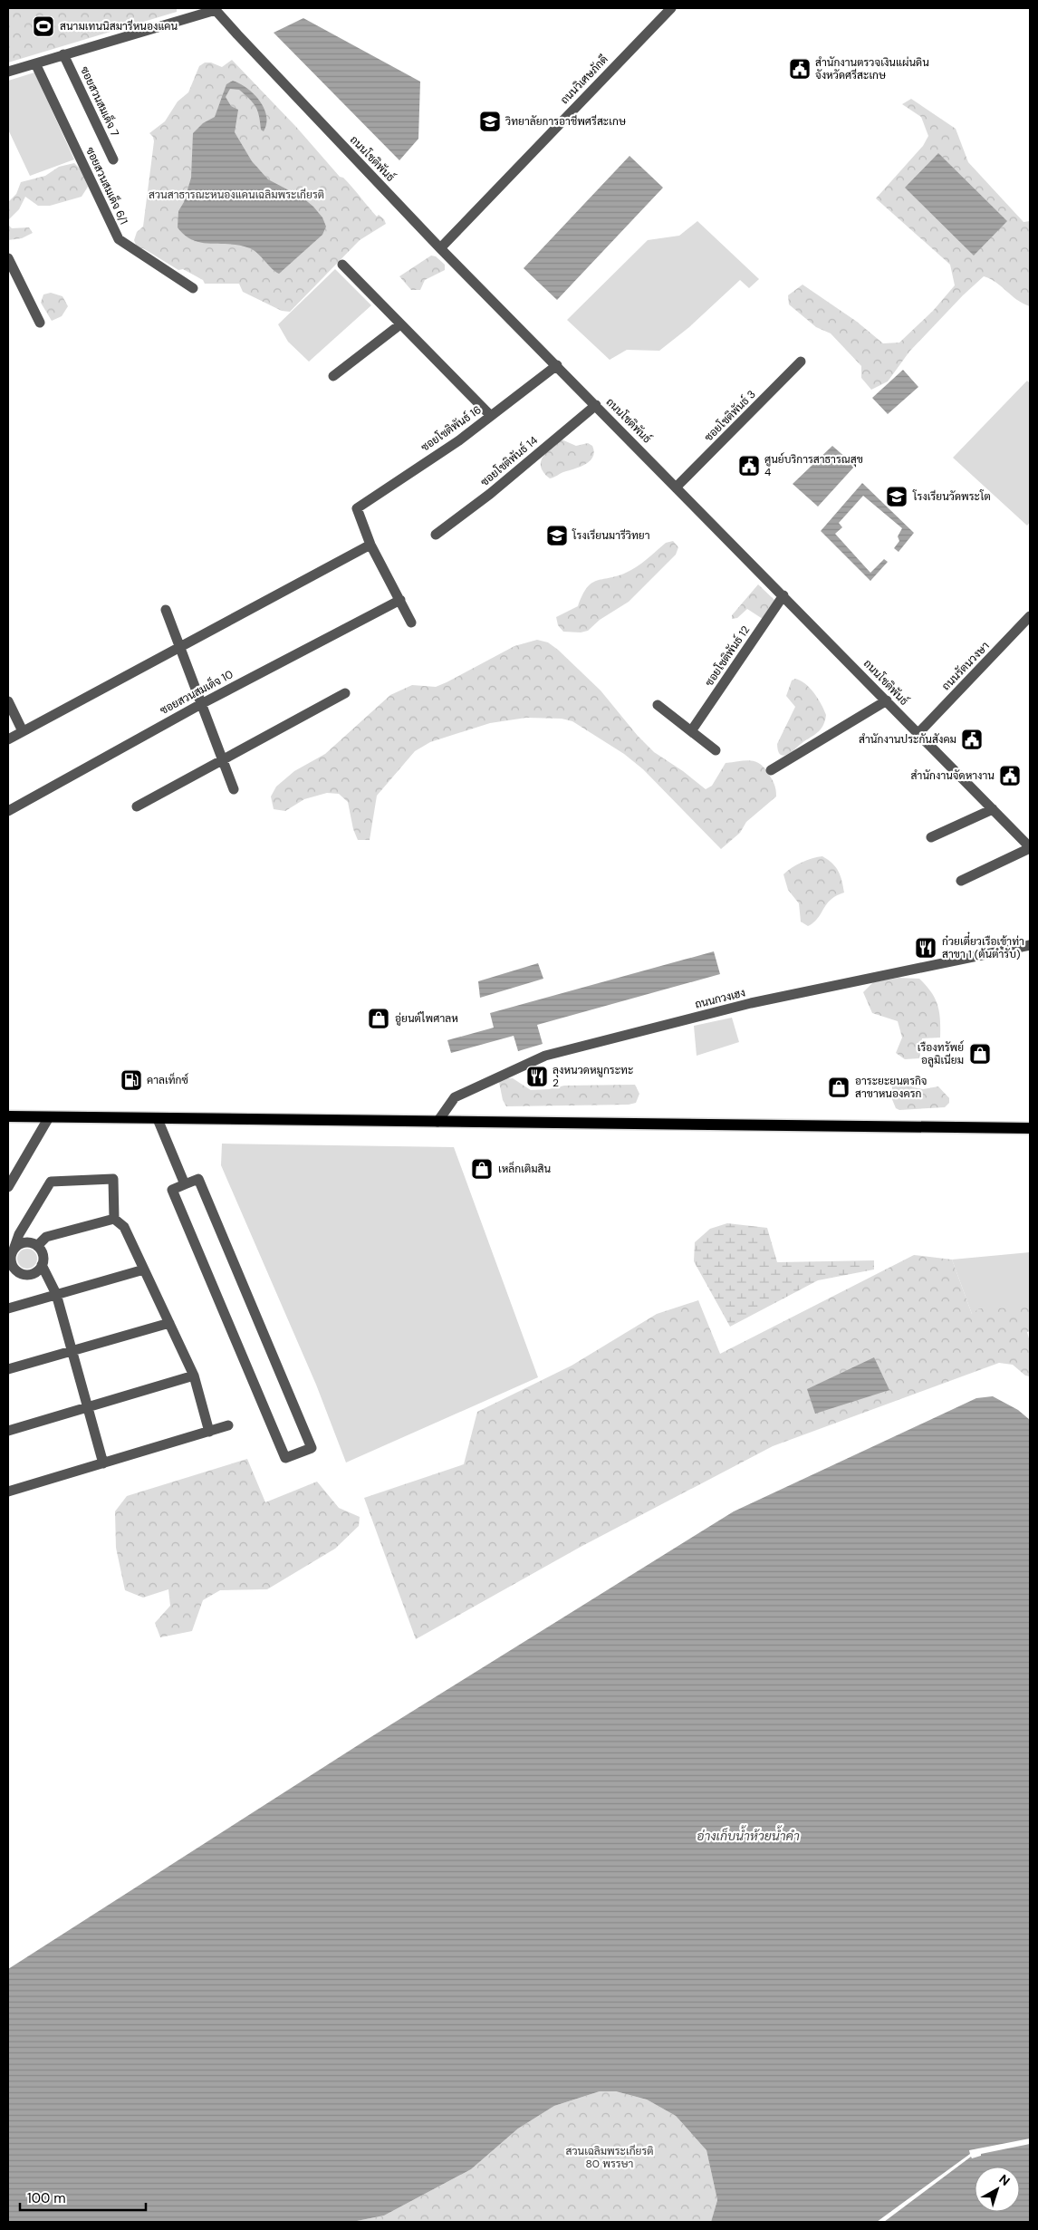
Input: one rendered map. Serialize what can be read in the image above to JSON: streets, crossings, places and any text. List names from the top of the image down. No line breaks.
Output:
{"streets":{"street":["ถนนวิเศษภักดี","ซอยสวนสมเด็จ 7","ถนนโชติพันธ์","ซอยสวนสมเด็จ 6/1","ซอยโชติพันธ์ 3","ซอยโชติพันธ์ 16","ซอยโชติพันธ์ 14","ซอยโชติพันธ์ 12","ถนนรัตนวงษา","ซอยสวนสมเด็จ 10","ถนนกวงเฮง"]},"crossings":[["ถนนวิเศษภักดี","ถนนโชติพันธ์"],["ถนนโชติพันธ์","ซอยโชติพันธ์ 3"],["ถนนโชติพันธ์","ซอยโชติพันธ์ 16"],["ถนนโชติพันธ์","ซอยโชติพันธ์ 14"],["ถนนโชติพันธ์","ซอยโชติพันธ์ 12"],["ถนนโชติพันธ์","ถนนรัตนวงษา"]],"water":["อ่างเก็บน้ำห้วยน้ำคำ"],"parks":["สวนสาธารณะหนองแคนเฉลิมพระเกียรติ","สวนเฉลิมพระเกียรติ 80 พรรษา"],"places":{"sports":["สนามเทนนิสมารีหนองแคน"],"public building":["สำนักงานตรวจเงินแผ่นดิน จังหวัดศรีสะเกษ","ศูนย์บริการสาธารณสุข 4","สำนักงานประกันสังคม","สำนักงานจัดหางาน"],"school or university":["วิทยาลัยการอาชีพศรีสะเกษ","โรงเรียนวัดพระโต","โรงเรียนมารีวิทยา"],"restaurant":["ก๋วยเตี๋ยวเรือเข้าท่า สาขา 1 (ต้นตำรับ)","ลุงหนวดหมูกระทะ 2"],"shop":["อู่ยนต์ไพศาลห","เรืองทรัพย์ อลูมิเนียม","อาระยะยนตรกิจ สาขาหนองครก","เหล็กเติมสิน"],"fuel station":["คาลเท็กซ์"]},"scale_bar":"100 m","north":"top right"}
